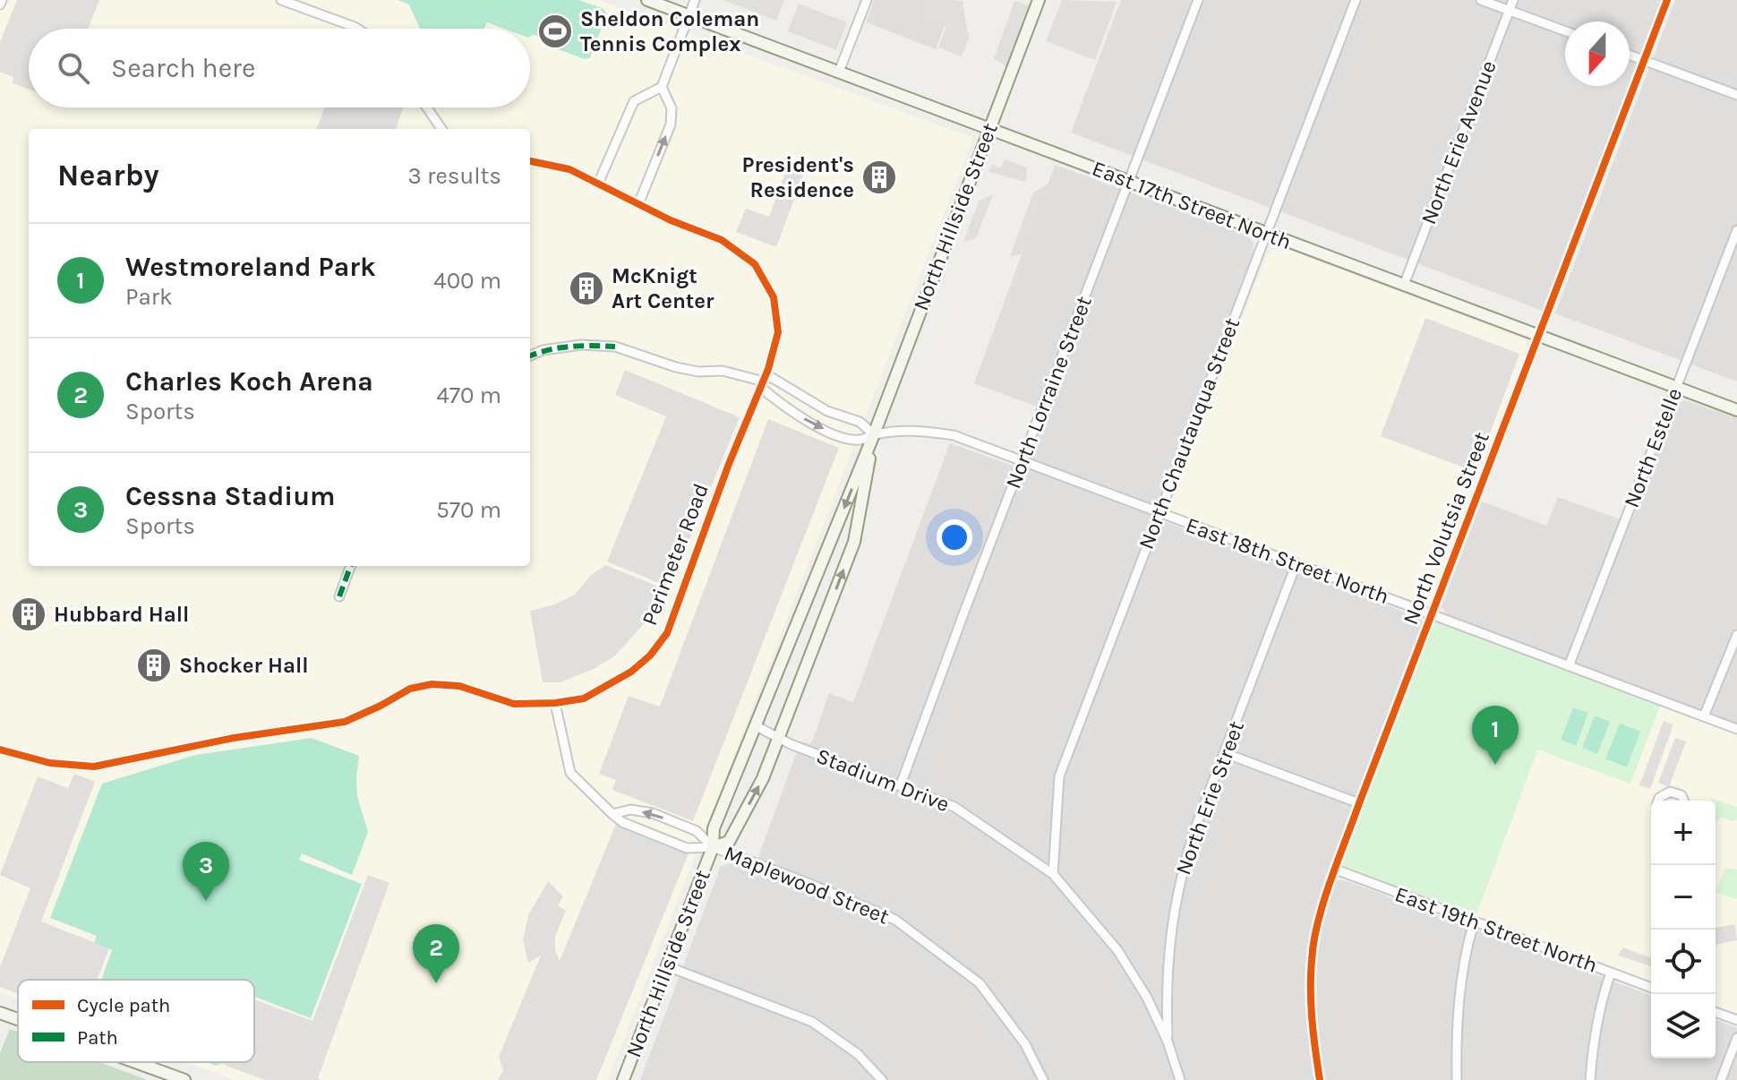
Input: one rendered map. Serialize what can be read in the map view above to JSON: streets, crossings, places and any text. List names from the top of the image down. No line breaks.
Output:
{"streets":{"main road":["East 17th Street North","North Hillside Street"],"street":["North Erie Avenue","North Lorraine Street","North Chautauqua Street","North Estelle","North Volutsia Street","Perimeter Road","East 18th Street North","Stadium Drive","North Erie Street","Maplewood Street","East 19th Street North"]},"crossings":[["North Erie Avenue","East 17th Street North"],["East 17th Street North","North Hillside Street"],["East 17th Street North","North Lorraine Street"],["East 17th Street North","North Chautauqua Street"],["East 17th Street North","North Estelle"],["East 17th Street North","North Volutsia Street"],["North Hillside Street","East 18th Street North"],["North Hillside Street","Stadium Drive"],["North Hillside Street","Maplewood Street"],["North Lorraine Street","East 18th Street North"],["North Lorraine Street","Stadium Drive"],["North Chautauqua Street","East 18th Street North"],["North Chautauqua Street","Stadium Drive"],["North Estelle","East 18th Street North"],["North Volutsia Street","East 18th Street North"],["North Volutsia Street","East 19th Street North"],["Perimeter Road","East 18th Street North"],["East 18th Street North","North Erie Street"],["Stadium Drive","North Erie Street"]],"places":{"sports":["Sheldon Coleman Tennis Complex"],"building":["President's Residence","McKnigt Art Center","Hubbard Hall","Shocker Hall"]},"legend":["Cycle path","Path"],"north":"bottom","page":{"search":"Search here","heading":["Nearby","3 results"],"list":[{"mark":"1","name":"Westmoreland Park","note":"Park","value":"400 m"},{"mark":"2","name":"Charles Koch Arena","note":"Sports","value":"470 m"},{"mark":"3","name":"Cessna Stadium","note":"Sports","value":"570 m"}],"pins":["1","3","2"],"map_buttons":["+","−"]}}
